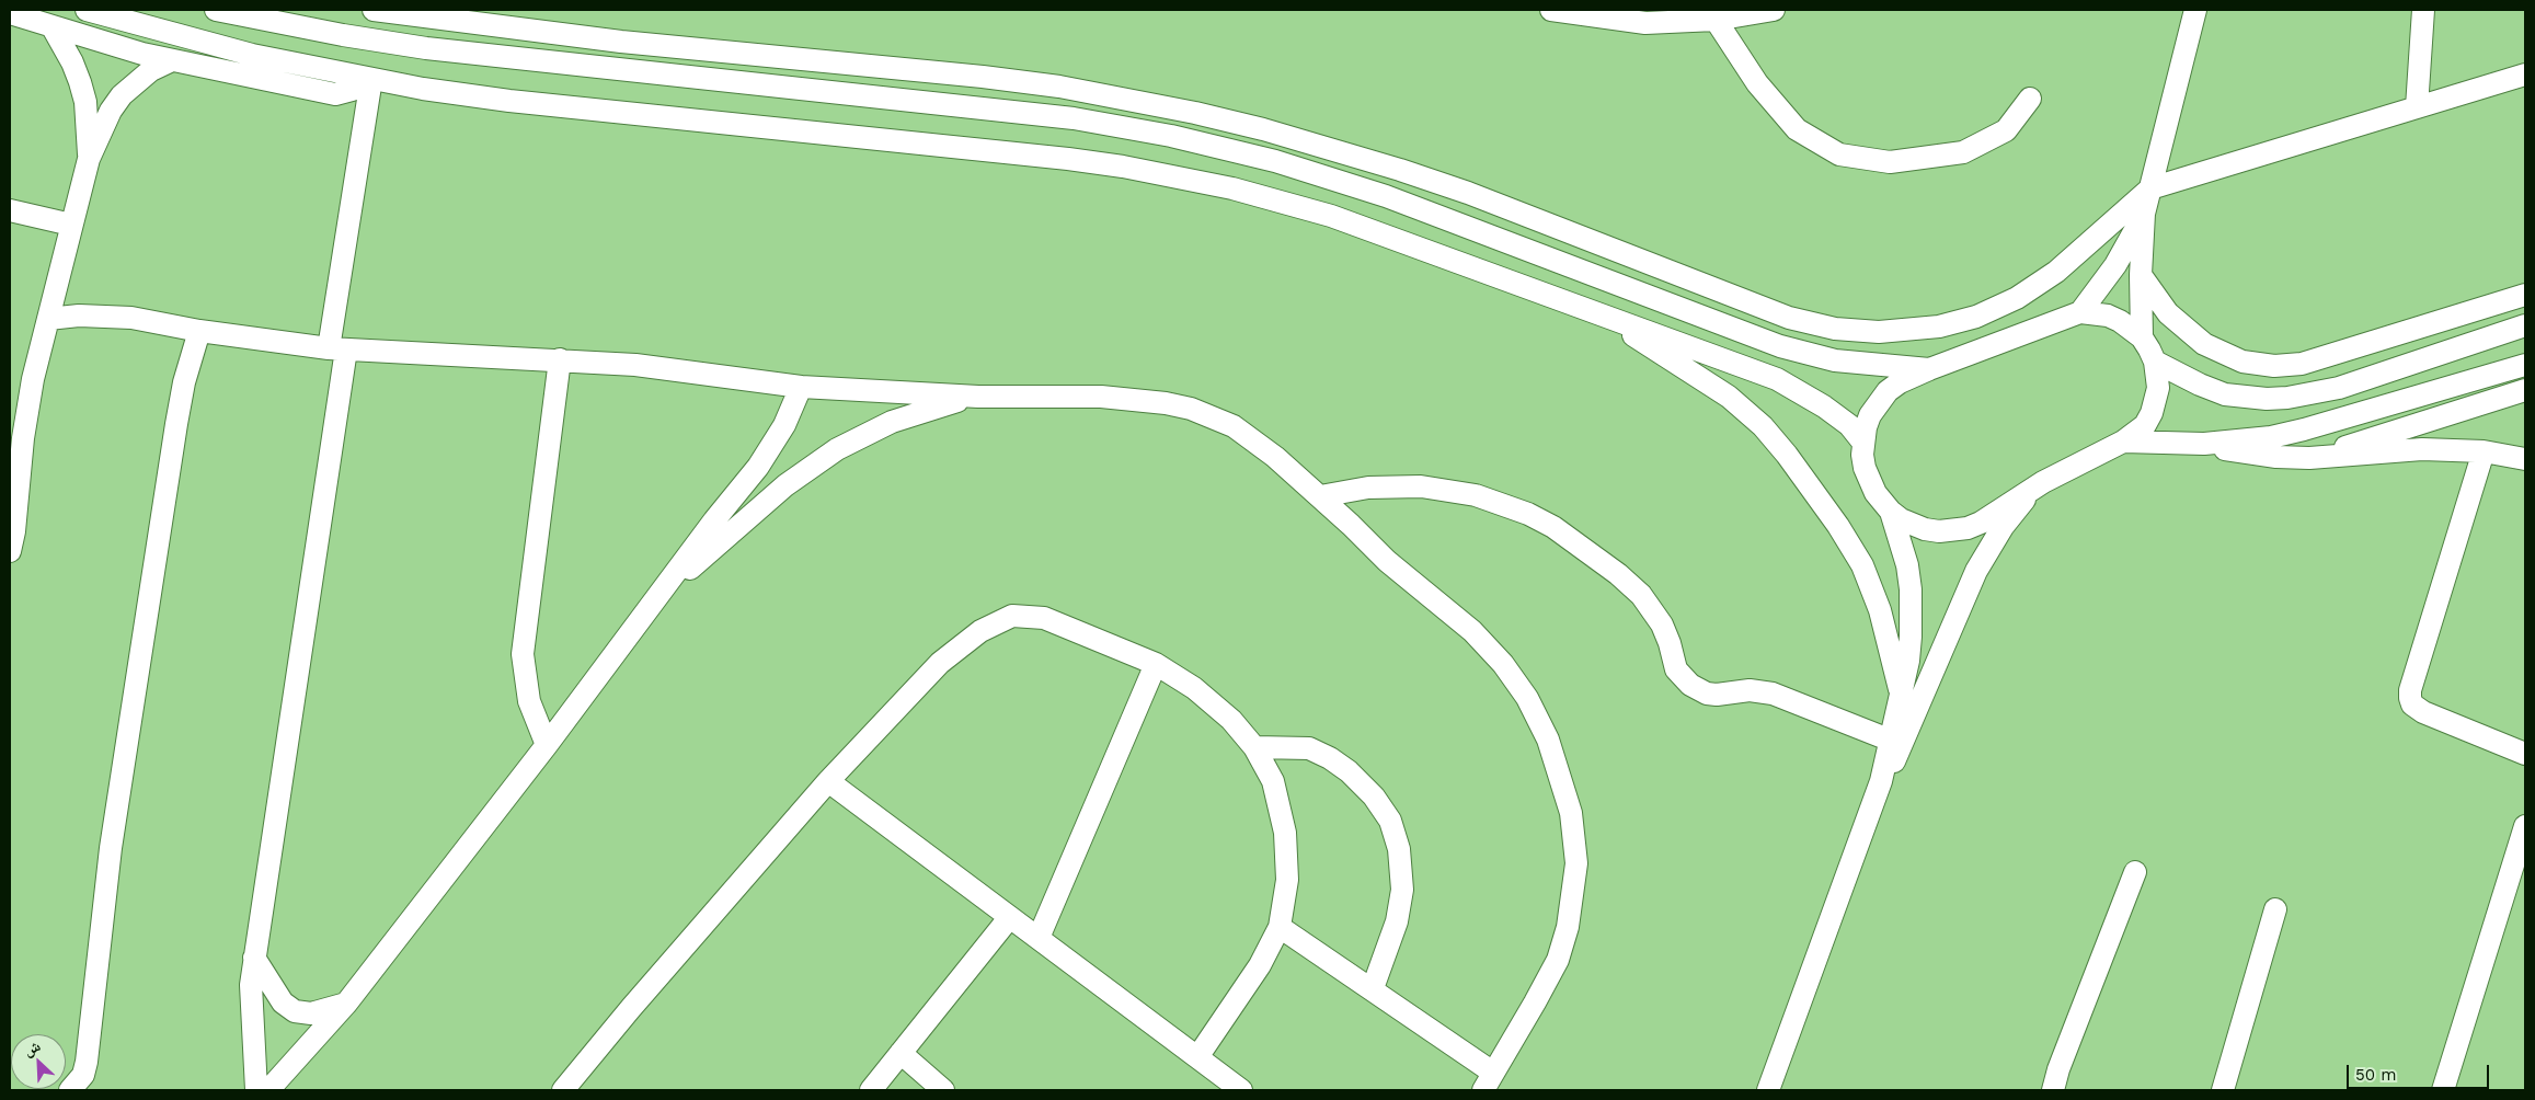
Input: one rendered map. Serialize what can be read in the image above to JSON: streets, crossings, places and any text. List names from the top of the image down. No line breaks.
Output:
{"scale_bar":"50 m","north":"top left"}
